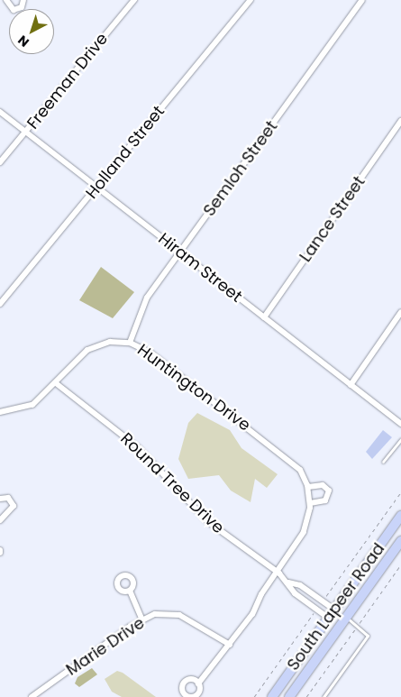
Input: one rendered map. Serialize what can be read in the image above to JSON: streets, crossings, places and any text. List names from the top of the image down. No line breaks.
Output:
{"streets":{"main road":["South Lapeer Road"],"street":["Freeman Drive","Holland Street","Semloh Street","Lance Street","Hiram Street","Huntington Drive","Round Tree Drive","Marie Drive"]},"crossings":[["Freeman Drive","Hiram Street"],["Holland Street","Hiram Street"],["Semloh Street","Hiram Street"],["Semloh Street","Huntington Drive"],["Lance Street","Hiram Street"],["Huntington Drive","Round Tree Drive"],["Huntington Drive","Marie Drive"],["Round Tree Drive","South Lapeer Road"]],"north":"bottom left"}
